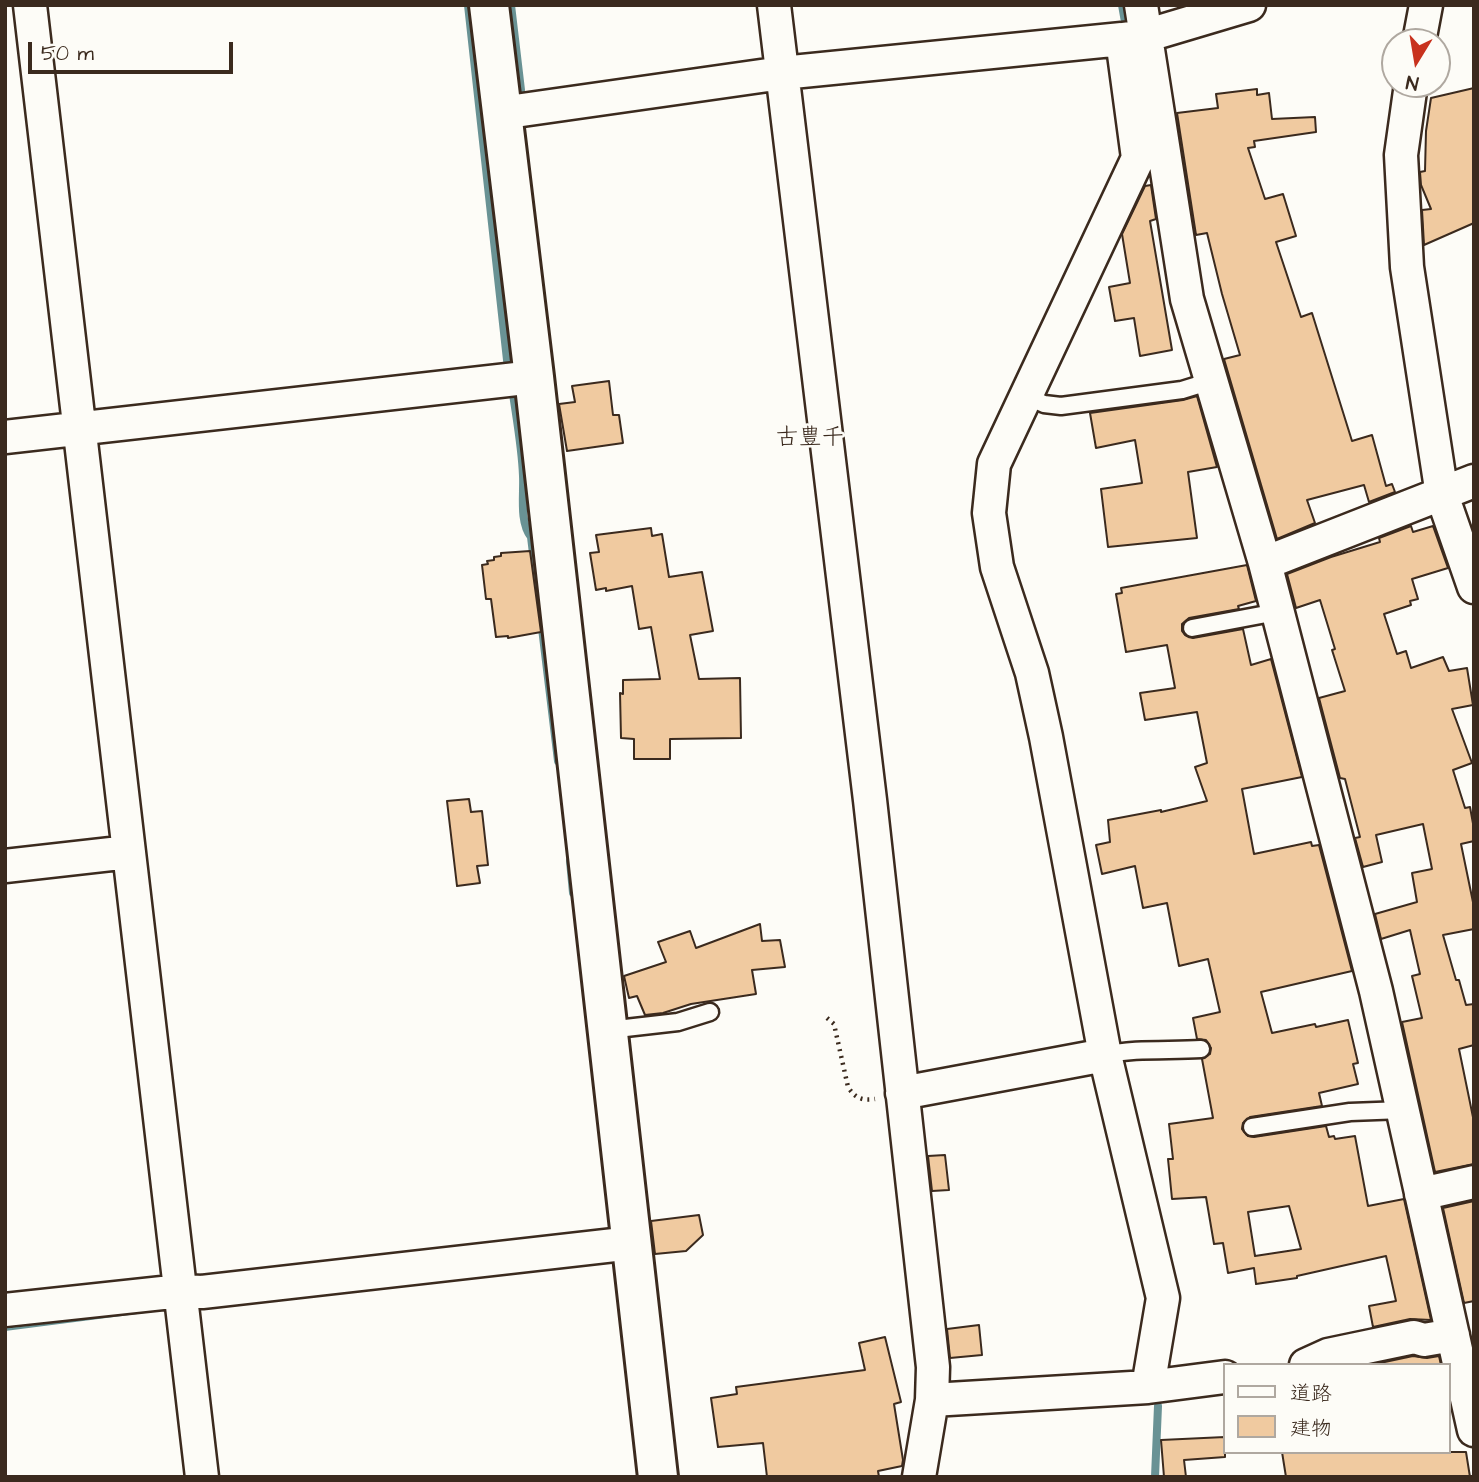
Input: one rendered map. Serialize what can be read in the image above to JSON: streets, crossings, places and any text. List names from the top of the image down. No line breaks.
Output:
{"districts":["古豊千"],"legend":["道路","建物"],"scale_bar":"50 m","north":"bottom"}
